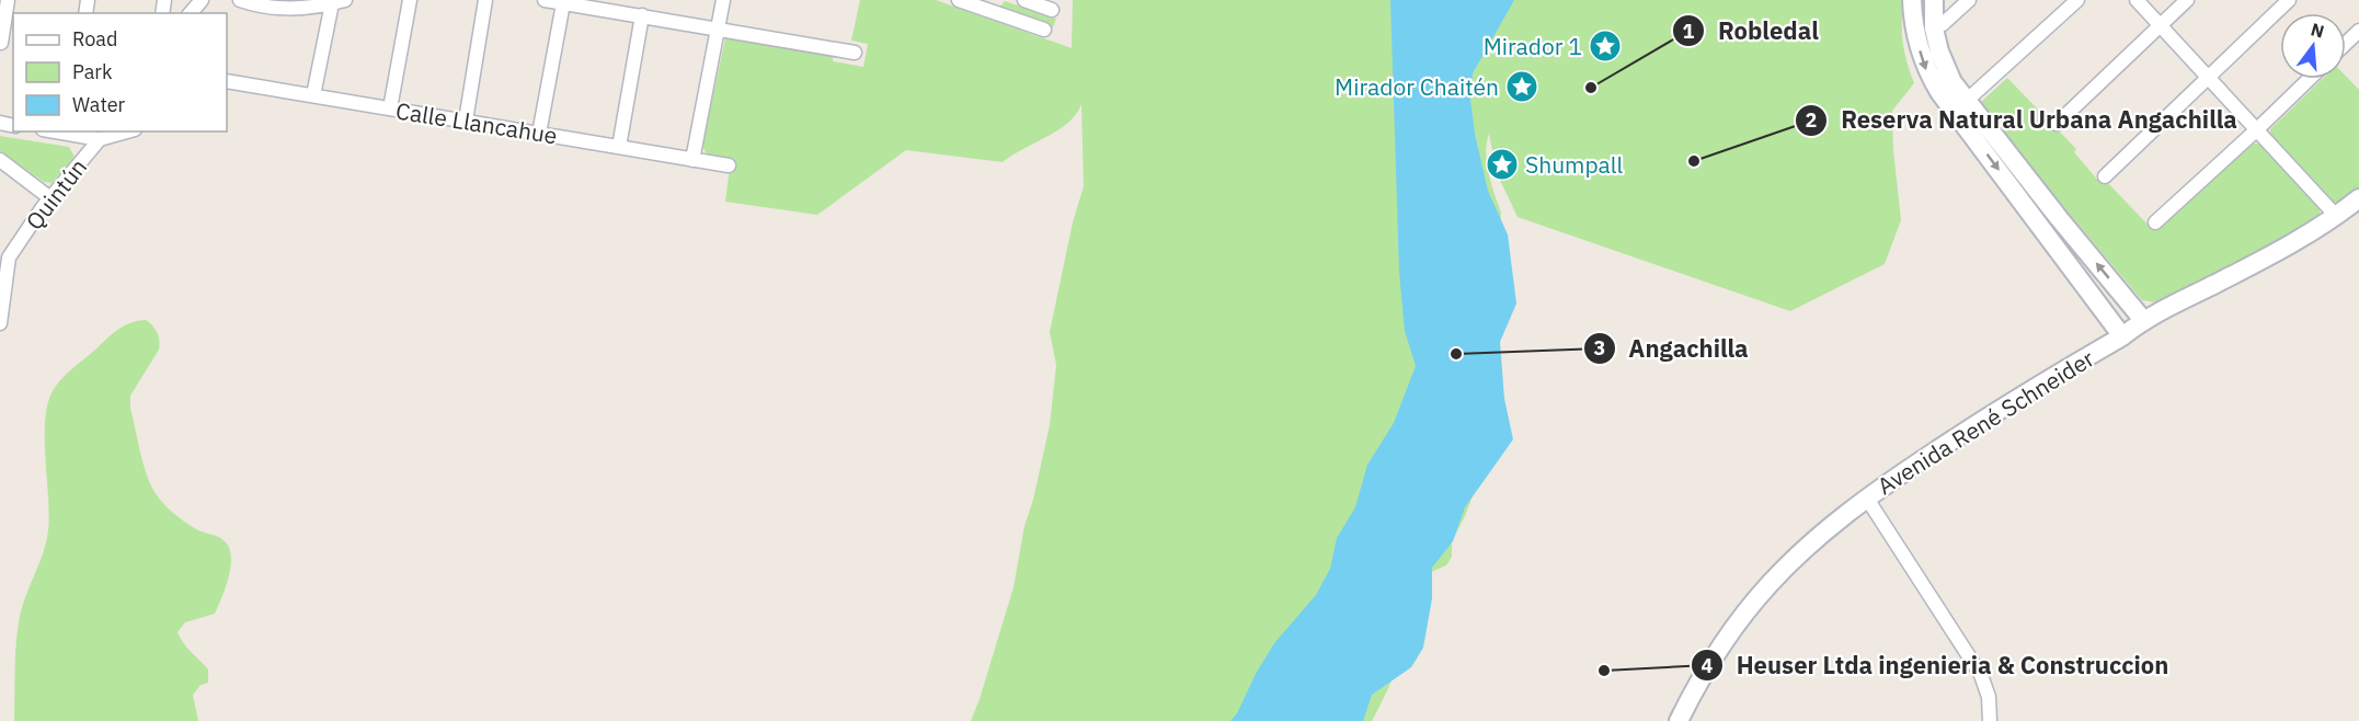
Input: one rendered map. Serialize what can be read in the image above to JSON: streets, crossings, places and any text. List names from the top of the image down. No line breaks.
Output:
{"streets":{"main road":["Avenida René Schneider"],"street":["Calle Llancahue","Quintún"]},"places":{"place":["Mirador 1","Mirador Chaitén","Shumpall"],"other":["Robledal","Reserva Natural Urbana Angachilla","Angachilla","Heuser Ltda ingenieria & Construccion"]},"legend":["Road","Park","Water"],"north":"top"}
